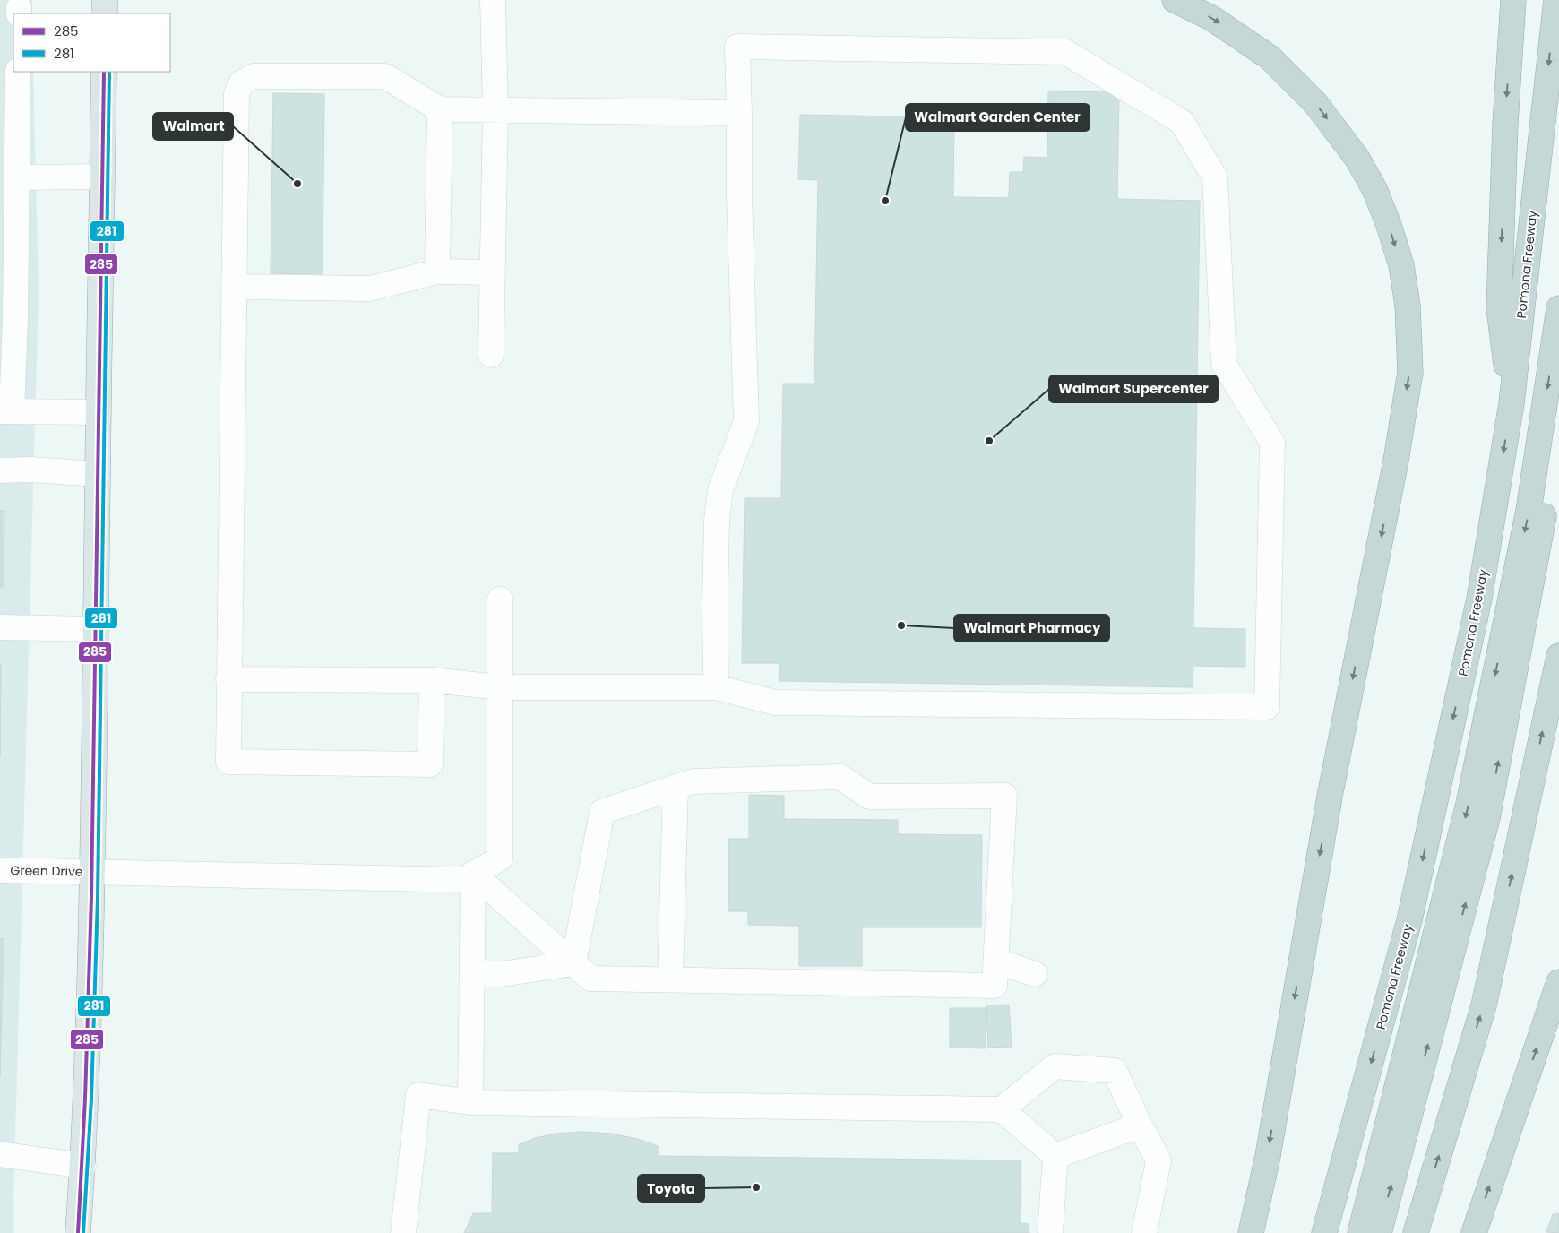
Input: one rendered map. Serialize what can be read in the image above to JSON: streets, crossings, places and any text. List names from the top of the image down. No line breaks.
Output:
{"streets":{"highway":["Pomona Freeway"],"street":["Green Drive"]},"places":["Walmart","Walmart Garden Center","Walmart Supercenter","Walmart Pharmacy","Toyota"],"lines":["transit line 285","transit line 281"],"legend":["285","281"]}
